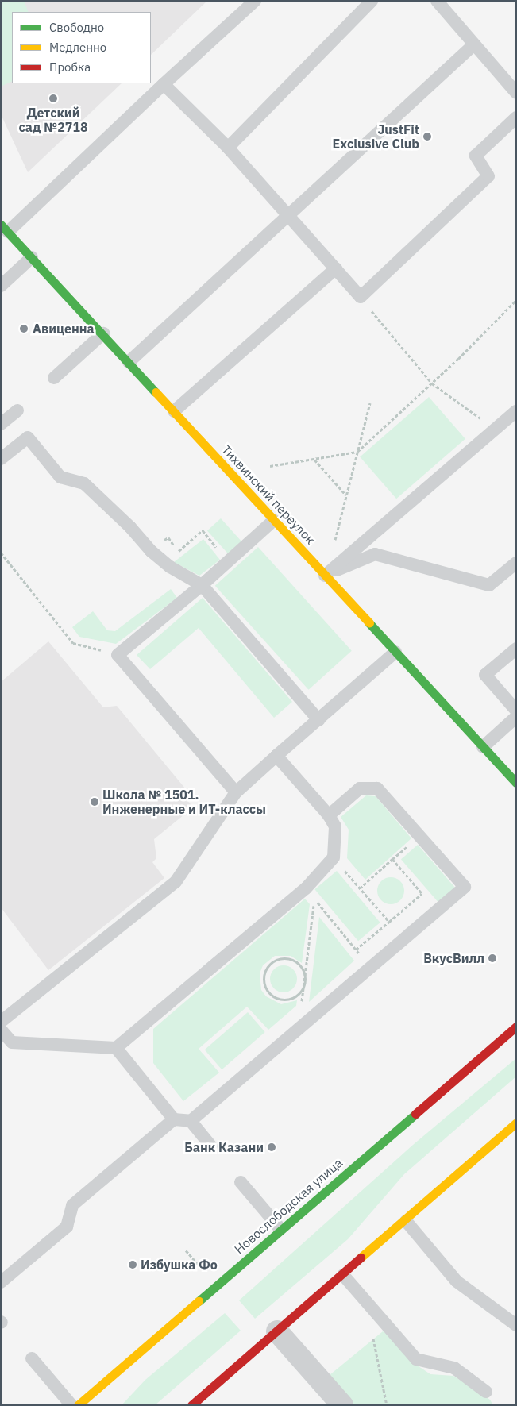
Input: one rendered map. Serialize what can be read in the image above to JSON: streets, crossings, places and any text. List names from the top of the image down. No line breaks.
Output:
{"streets":{"main road":["Тихвинский переулок","Новослободская улица"]},"places":["Детский сад №2718","JustFit Exclusive Club","Авиценна","Школа № 1501. Инженерные и ИТ-классы","ВкусВилл","Банк Казани","Избушка Фо"],"legend":["Свободно","Медленно","Пробка"]}
